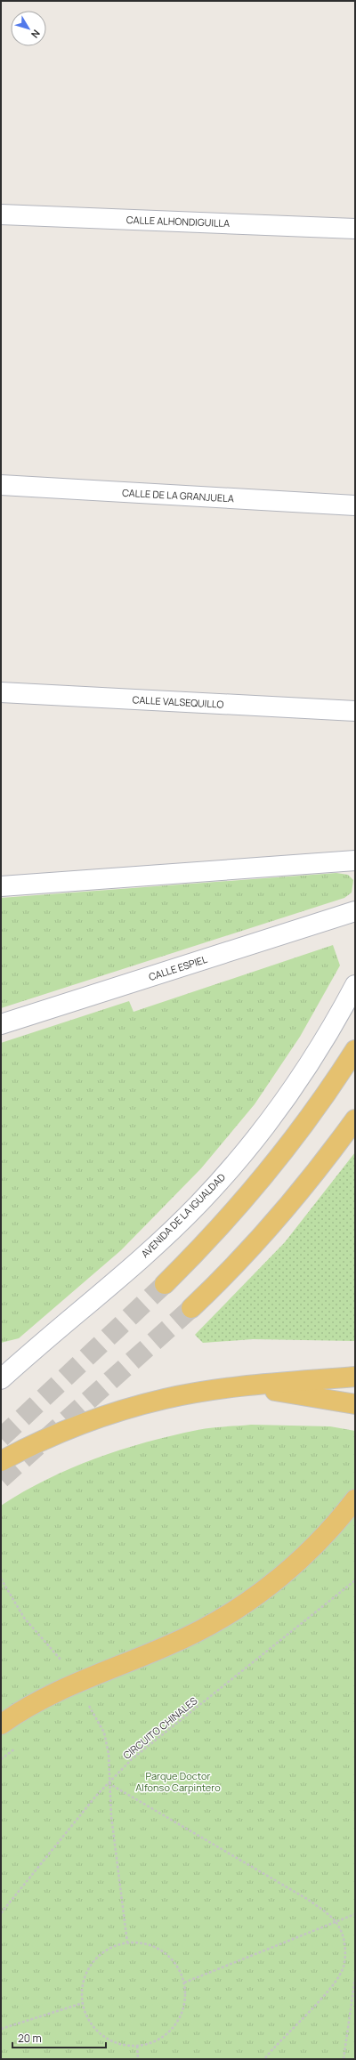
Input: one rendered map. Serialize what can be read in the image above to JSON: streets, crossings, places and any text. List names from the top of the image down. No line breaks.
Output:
{"streets":{"street":["CALLE ALHONDIGUILLA","CALLE DE LA GRANJUELA","CALLE VALSEQUILLO","CALLE ESPIEL","AVENIDA DE LA IGUALDAD"],"path":["CIRCUITO CHINALES"]},"parks":["Parque Doctor Alfonso Carpintero"],"scale_bar":"20 m","north":"bottom right"}
